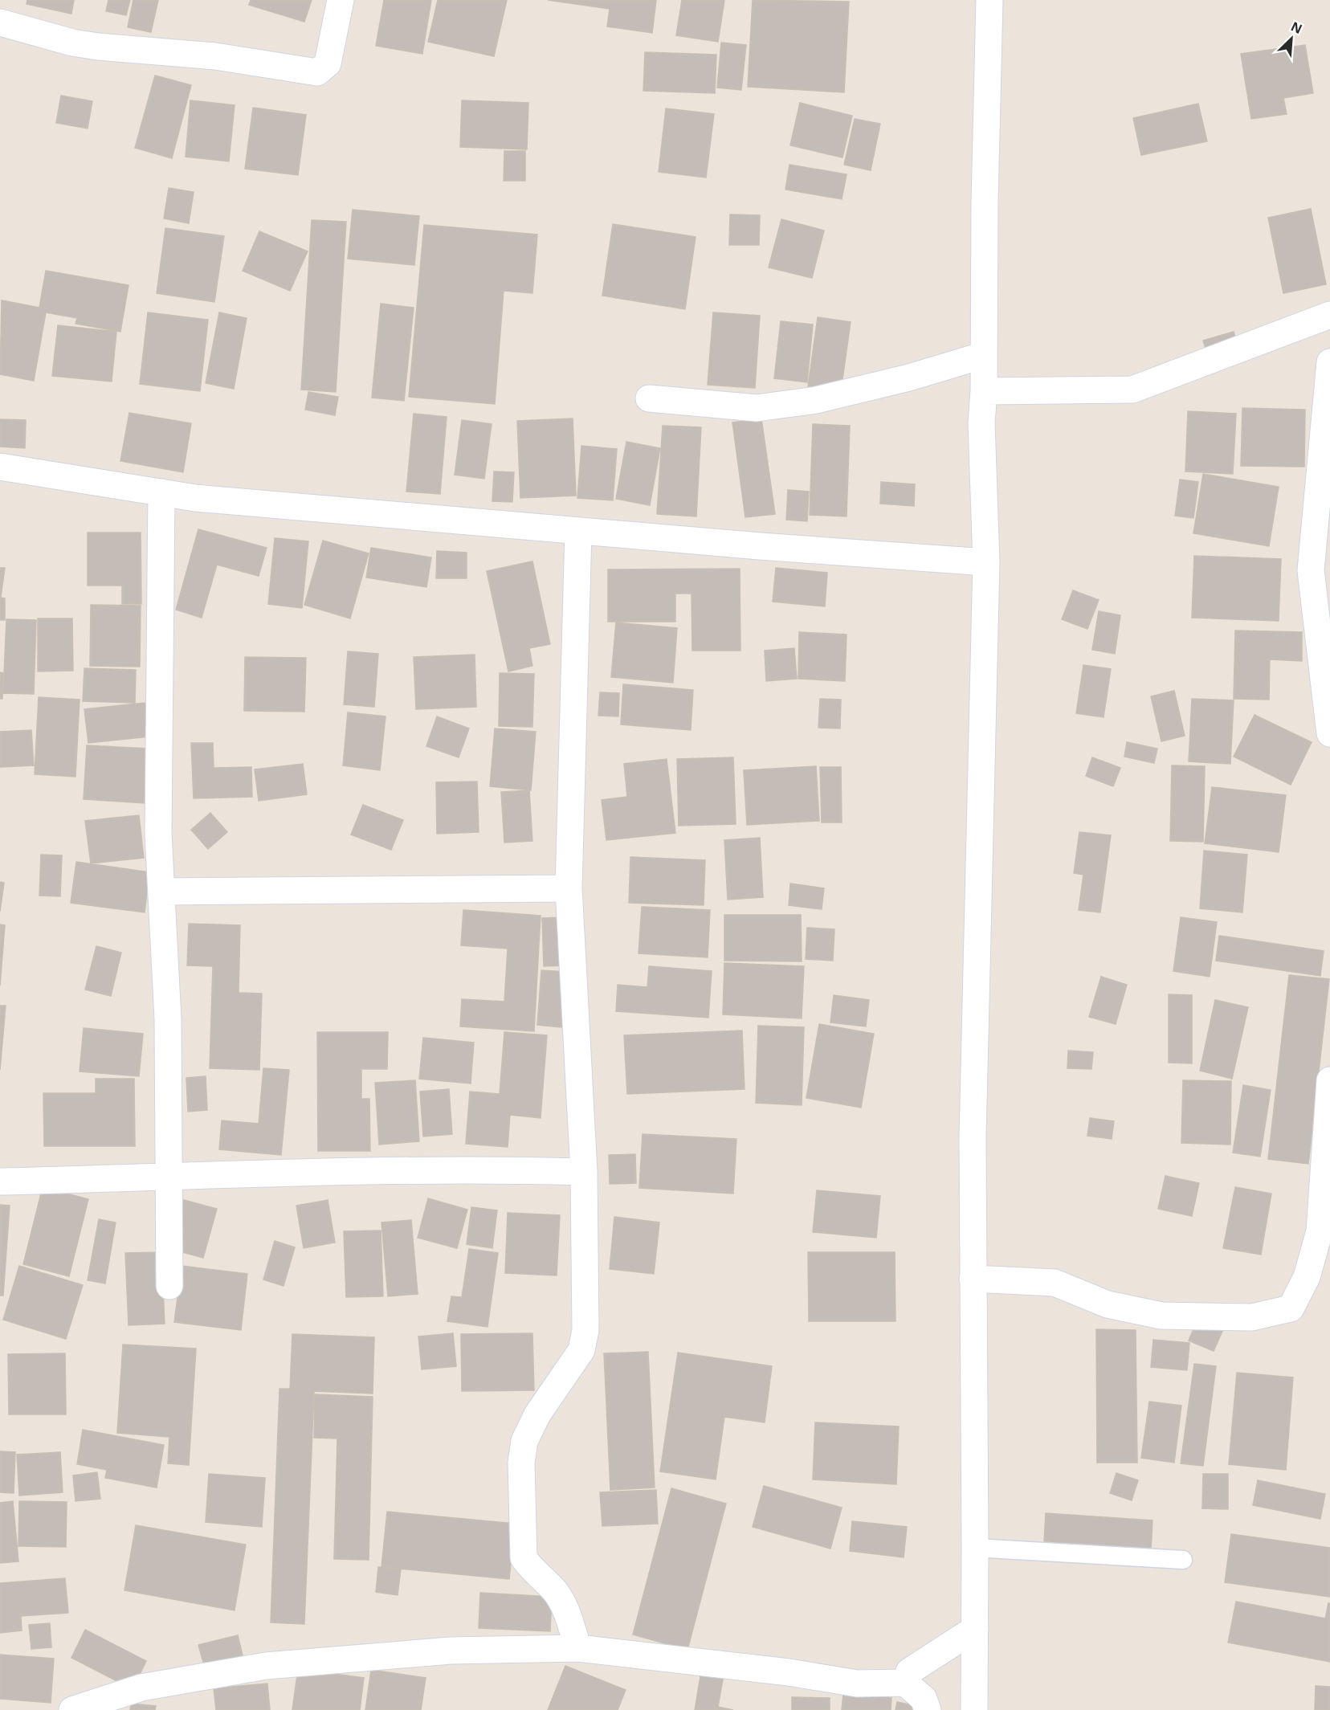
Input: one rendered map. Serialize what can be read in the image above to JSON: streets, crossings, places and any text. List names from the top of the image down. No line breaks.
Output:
{"north":"top right"}
